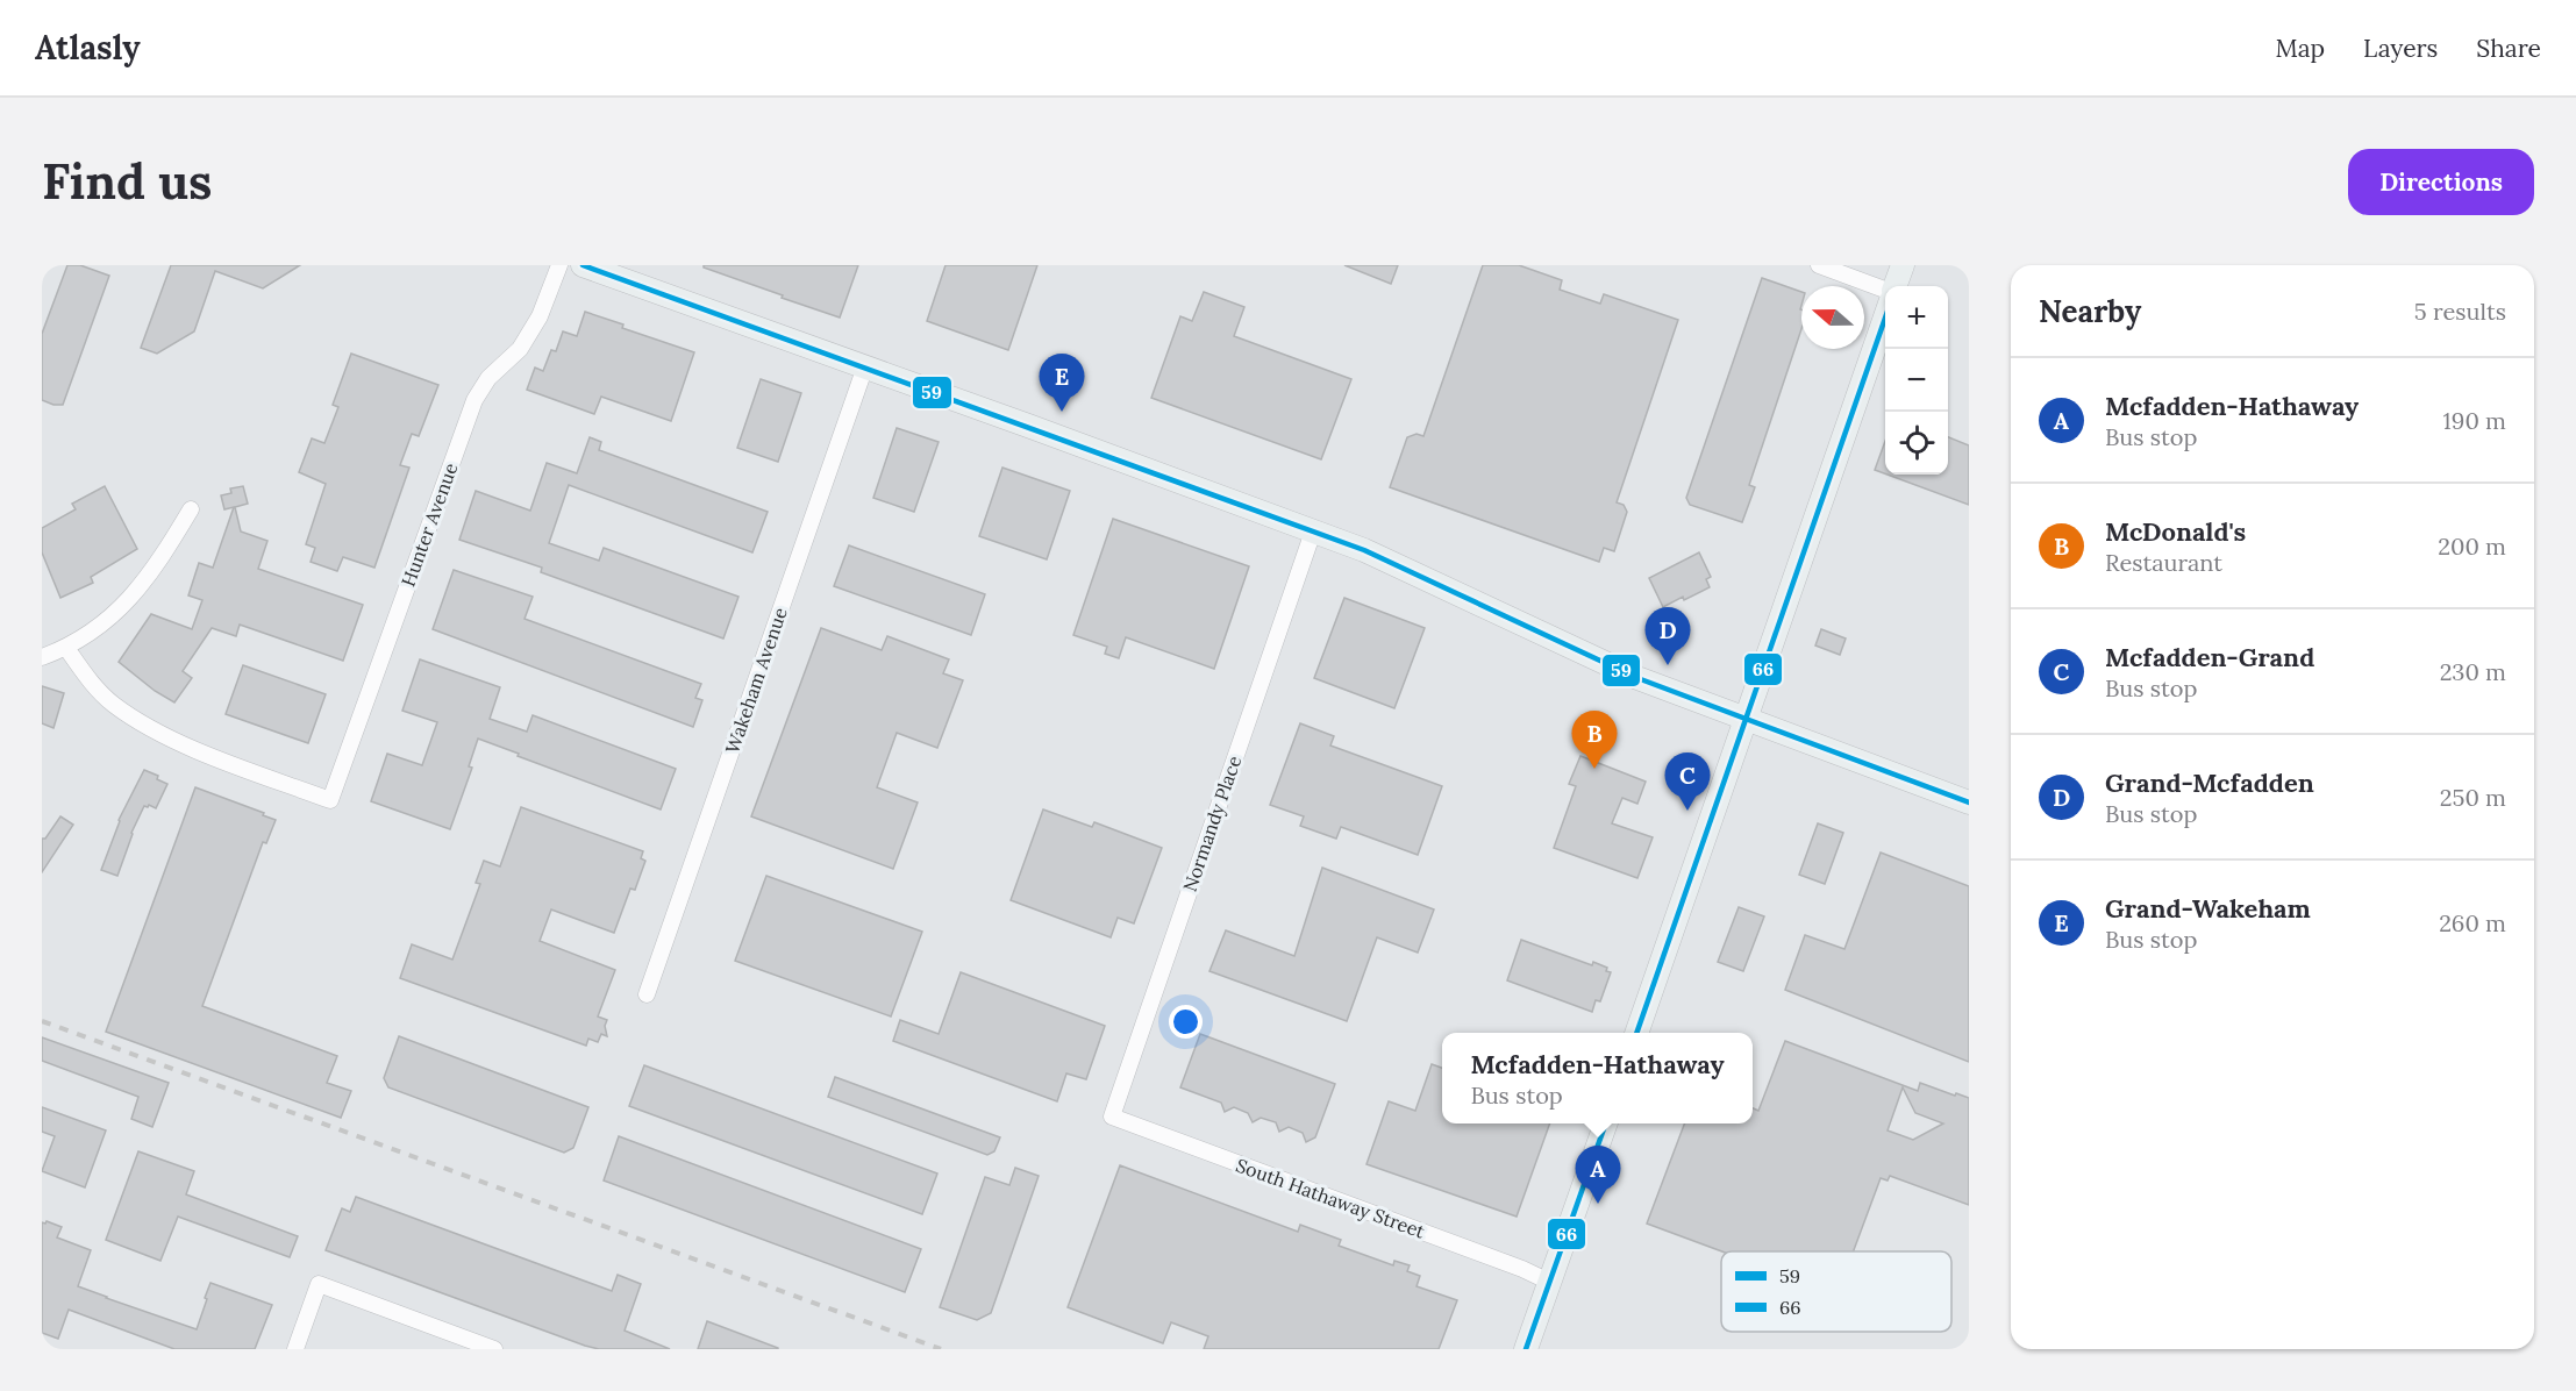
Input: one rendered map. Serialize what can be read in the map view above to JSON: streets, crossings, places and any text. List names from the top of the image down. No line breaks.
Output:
{"streets":{"street":["Hunter Avenue","Wakeham Avenue","Normandy Place","South Hathaway Street"]},"crossings":[["Normandy Place","South Hathaway Street"]],"lines":["transit line 59","transit line 66"],"legend":["59","66"],"north":"left","page":{"header":"Atlasly","nav":["Map","Layers","Share"],"buttons":"Directions","title":"Find us","heading":["Nearby","5 results"],"map_buttons":["+","−"],"pins":["E","D","B","C","A"],"list":[{"mark":"A","name":"Mcfadden-Hathaway","note":"Bus stop","value":"190 m"},{"mark":"B","name":"McDonald's","note":"Restaurant","value":"200 m"},{"mark":"C","name":"Mcfadden-Grand","note":"Bus stop","value":"230 m"},{"mark":"D","name":"Grand-Mcfadden","note":"Bus stop","value":"250 m"},{"mark":"E","name":"Grand-Wakeham","note":"Bus stop","value":"260 m"}],"popup":["Mcfadden-Hathaway","Bus stop"]}}
